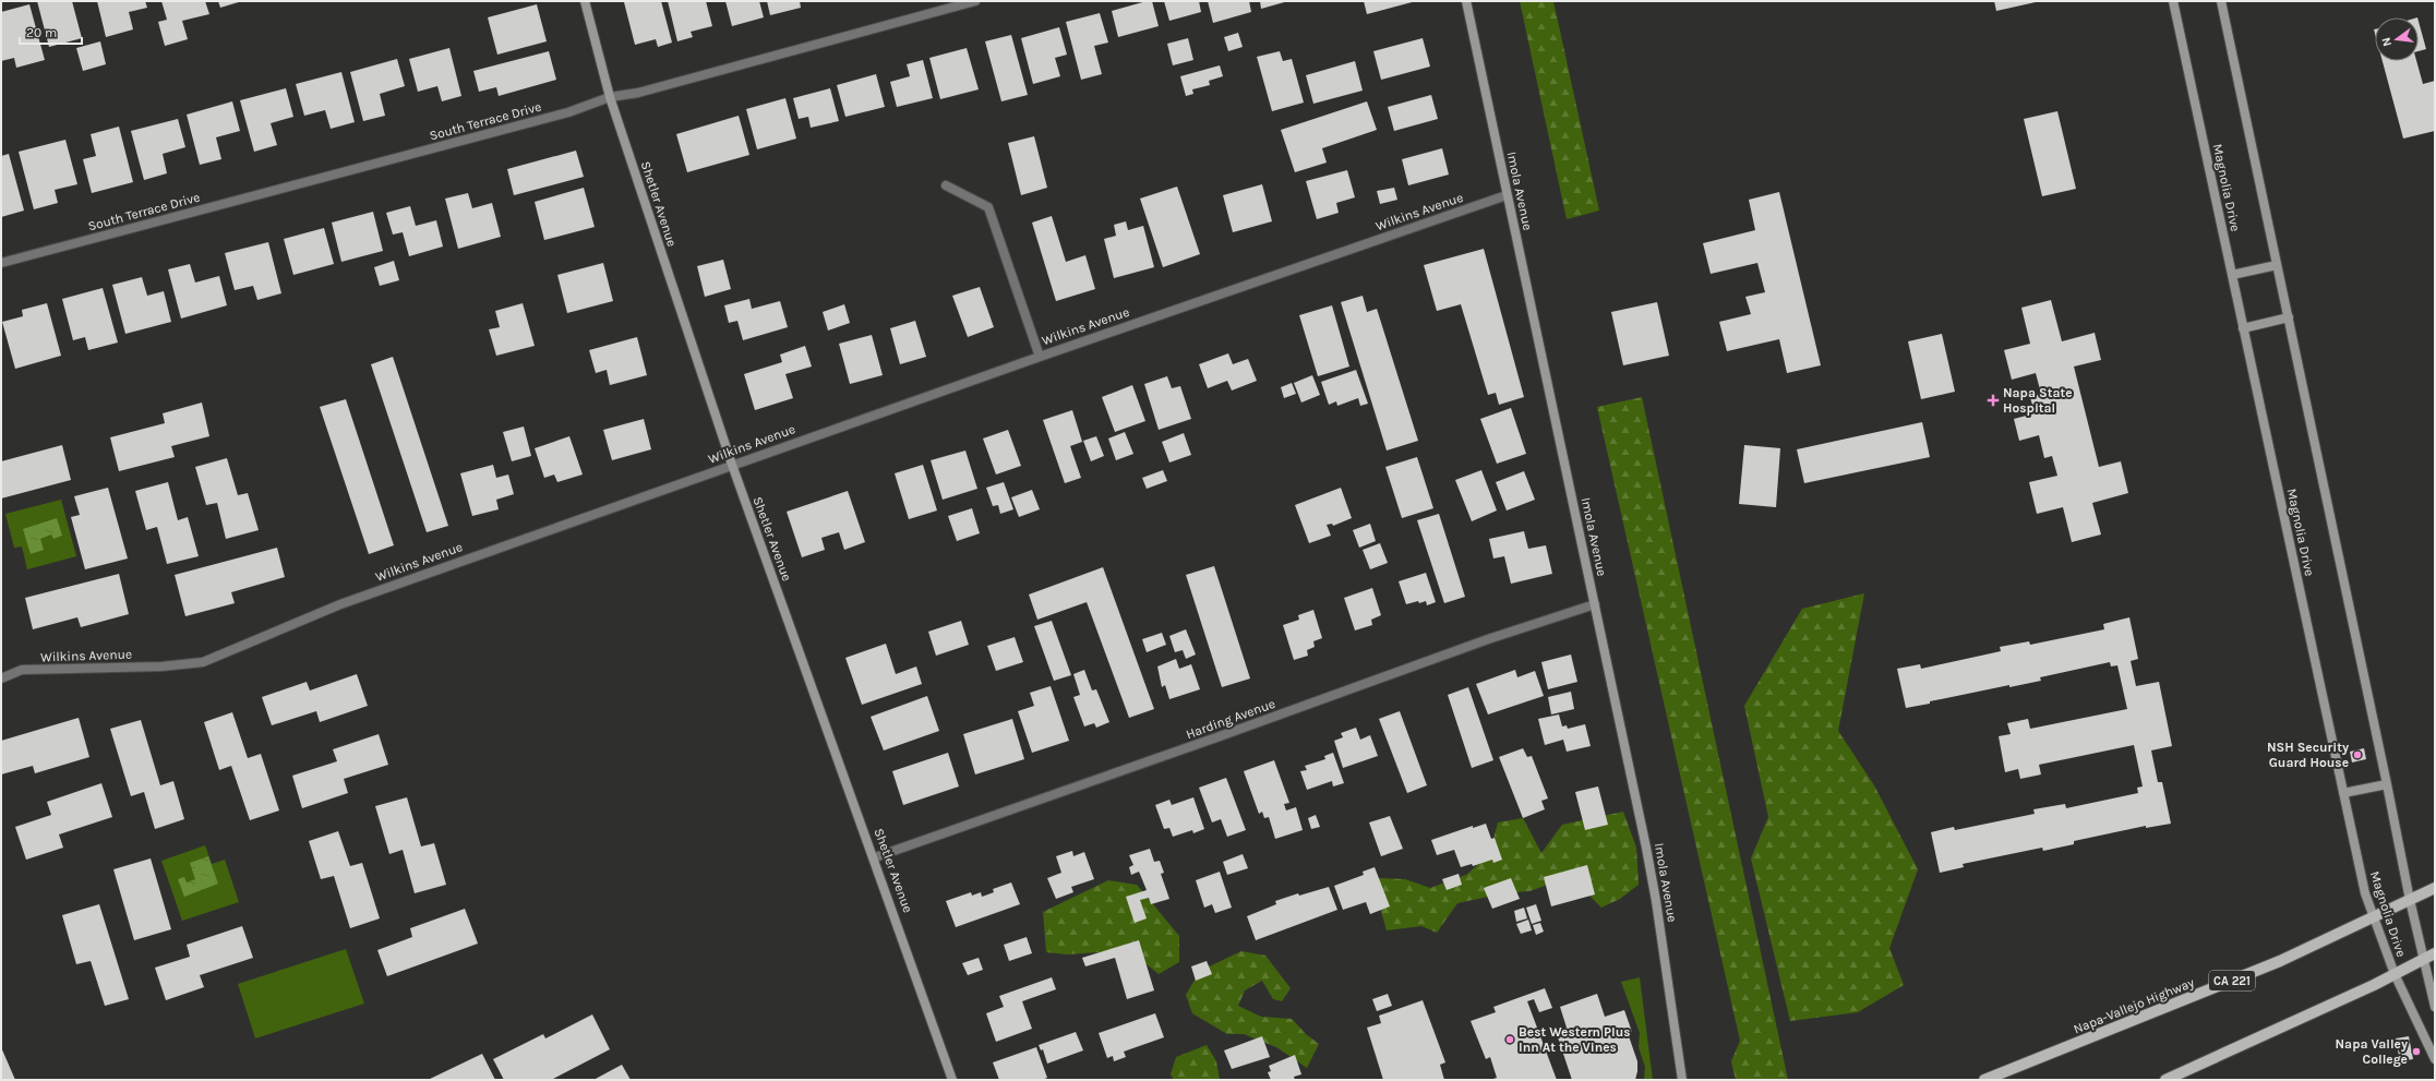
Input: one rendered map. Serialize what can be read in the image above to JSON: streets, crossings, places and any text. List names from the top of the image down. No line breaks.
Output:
{"streets":{"main road":["CA 221","Napa-Vallejo Highway"],"street":["South Terrace Drive","Magnolia Drive","Imola Avenue","Shetler Avenue","Wilkins Avenue","Harding Avenue"]},"crossings":[["South Terrace Drive","Shetler Avenue"],["Magnolia Drive","Napa-Vallejo Highway"],["Imola Avenue","Wilkins Avenue"],["Imola Avenue","Harding Avenue"],["Shetler Avenue","Wilkins Avenue"],["Shetler Avenue","Harding Avenue"]],"places":{"health":["Napa State Hospital"],"other":["NSH Security Guard House","Best Western Plus Inn At the Vines","Napa Valley College"]},"scale_bar":"20 m","north":"left"}
